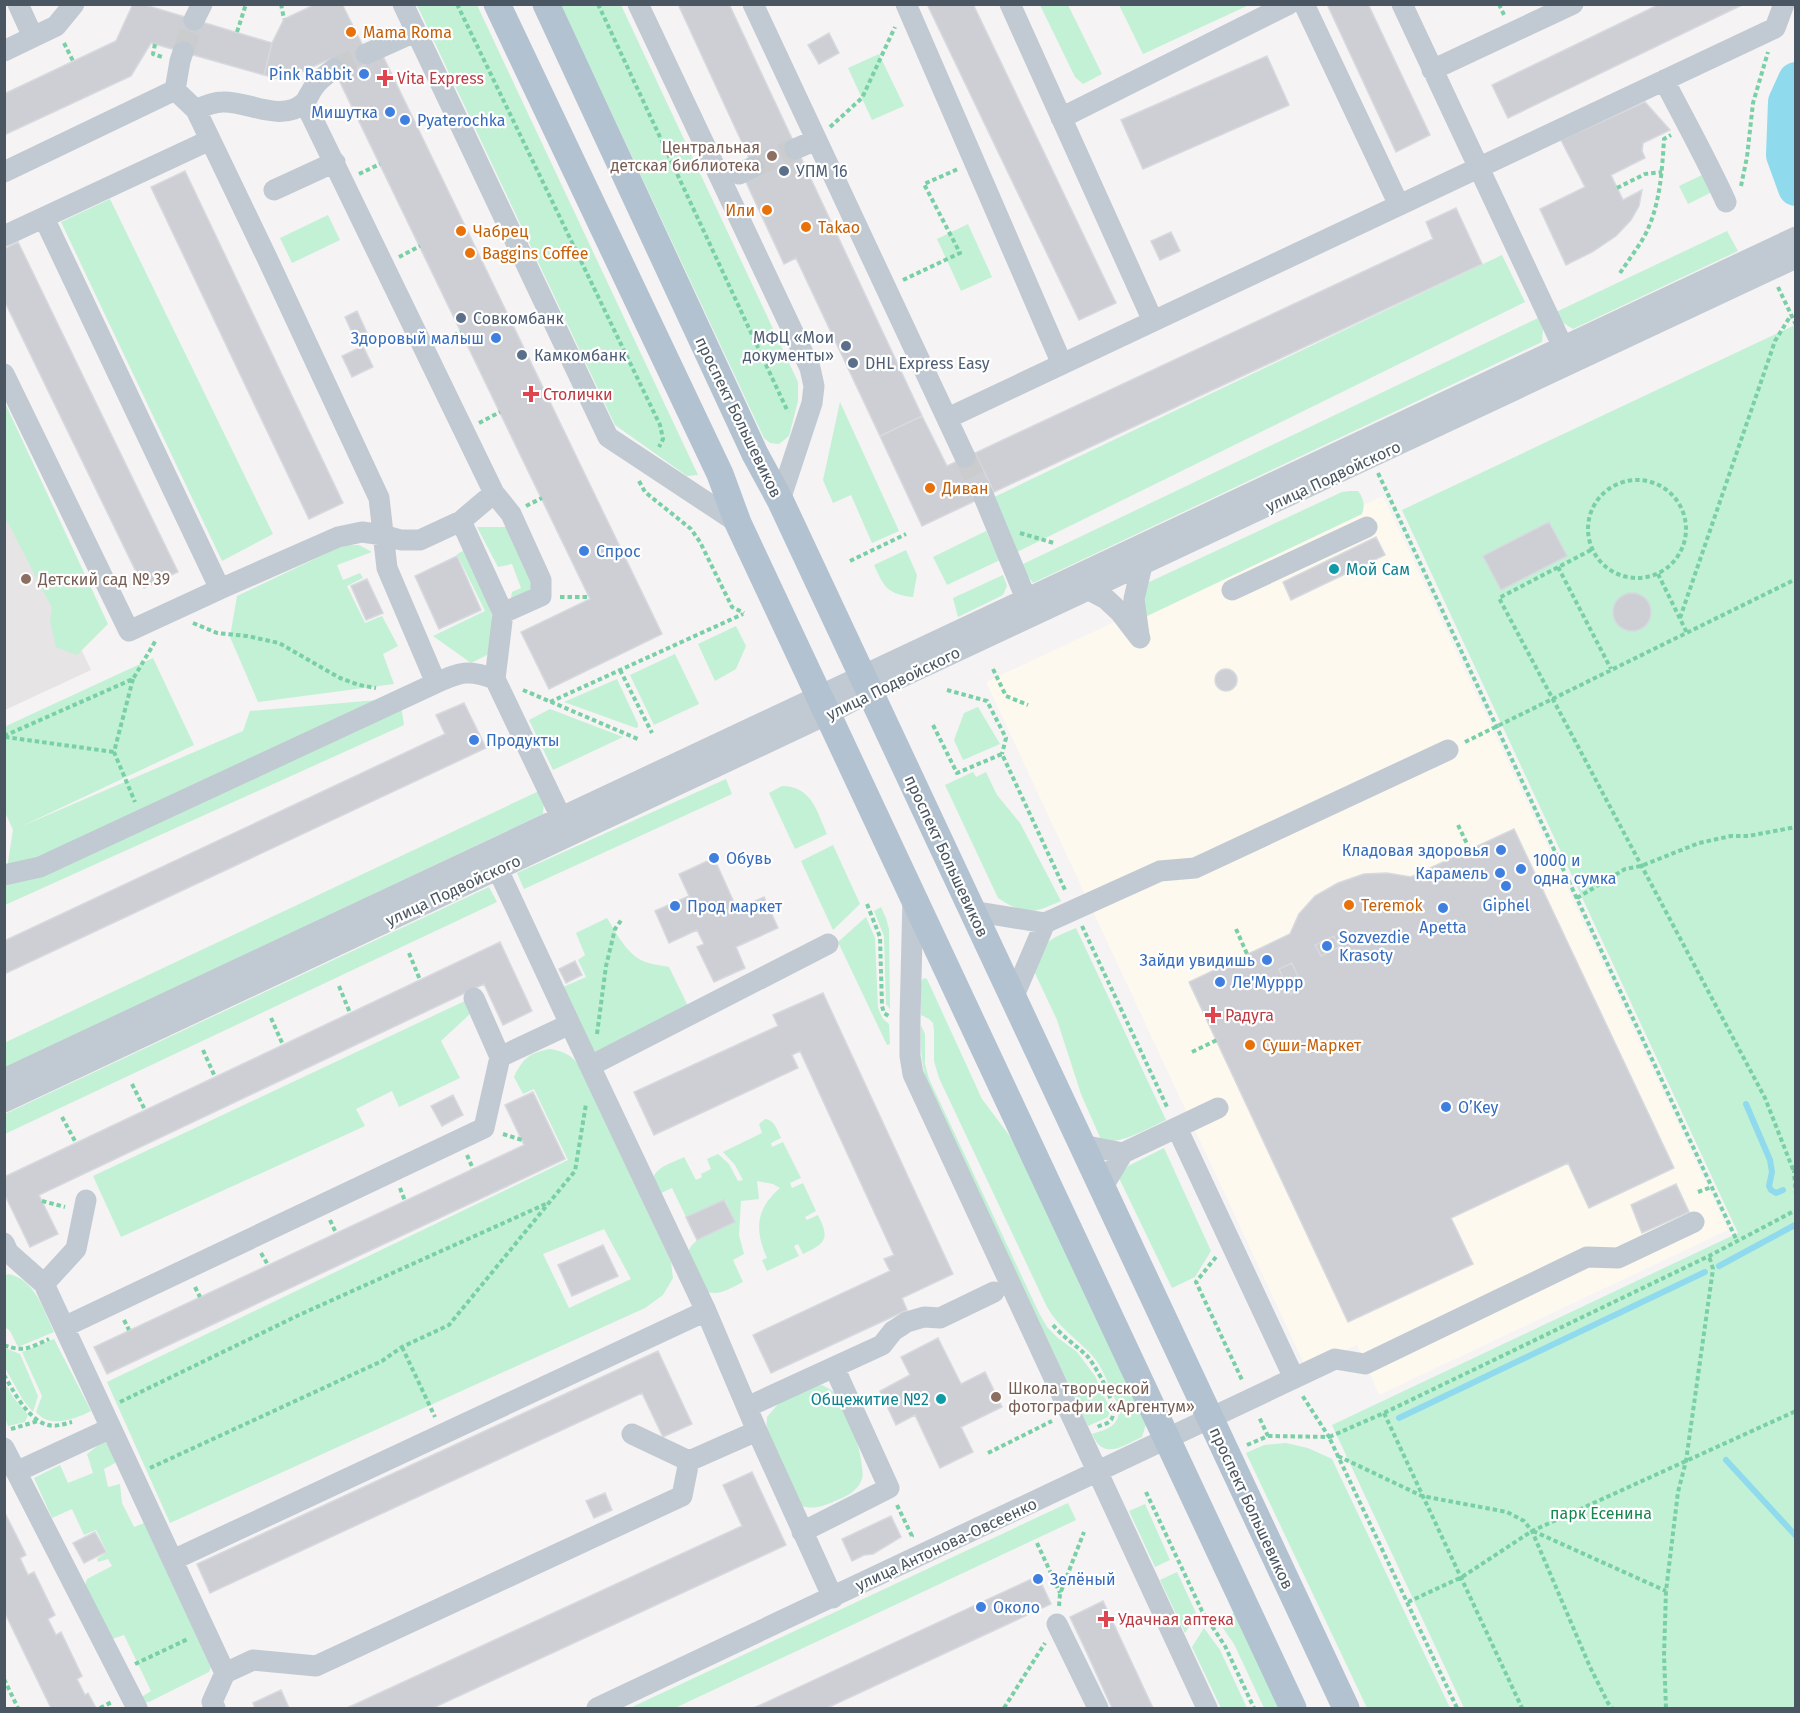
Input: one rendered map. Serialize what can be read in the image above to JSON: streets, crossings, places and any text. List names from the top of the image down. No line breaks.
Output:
{"streets":{"main road":["проспект Большевиков"],"street":["улица Подвойского","улица Антонова-Овсеенко"]},"crossings":[["проспект Большевиков","улица Подвойского"],["проспект Большевиков","улица Антонова-Овсеенко"]],"parks":["парк Есенина"],"places":{"other":["Mama Roma","Pink Rabbit","Мишутка","Pyaterochka","Центральная детская библиотека","УПМ 16","Или","Takao","Чабрец","Baggins Coffee","Совкомбанк","Здоровый малыш","МФЦ «Мои документы»","Камкомбанк","DHL Express Easy","Диван","Спрос","Мой Сам","Детский сад № 39","Продукты","Кладовая здоровья","Обувь","1000 и одна сумка","Карамель","Giphel","Teremok","Прод маркет","Apetta","Sozvezdie Krasoty","Зайди увидишь","Ле'Муррр","Суши-Маркет","O’Key","Школа творческой фотографии «Аргентум»","Общежитие №2","Зелёный","Около"],"health":["Vita Express","Столички","Радуга","Удачная аптека"]}}
